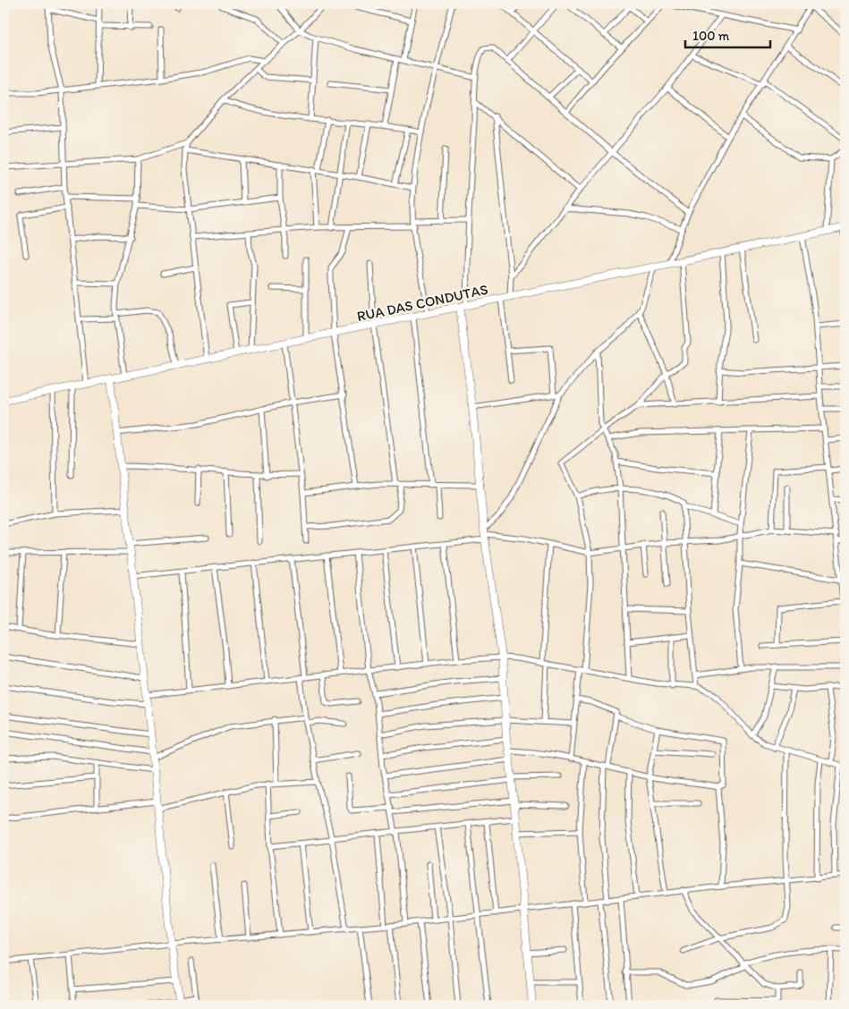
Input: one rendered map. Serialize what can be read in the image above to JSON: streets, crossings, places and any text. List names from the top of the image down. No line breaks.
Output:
{"streets":{"street":["RUA DAS CONDUTAS"]},"scale_bar":"100 m"}
